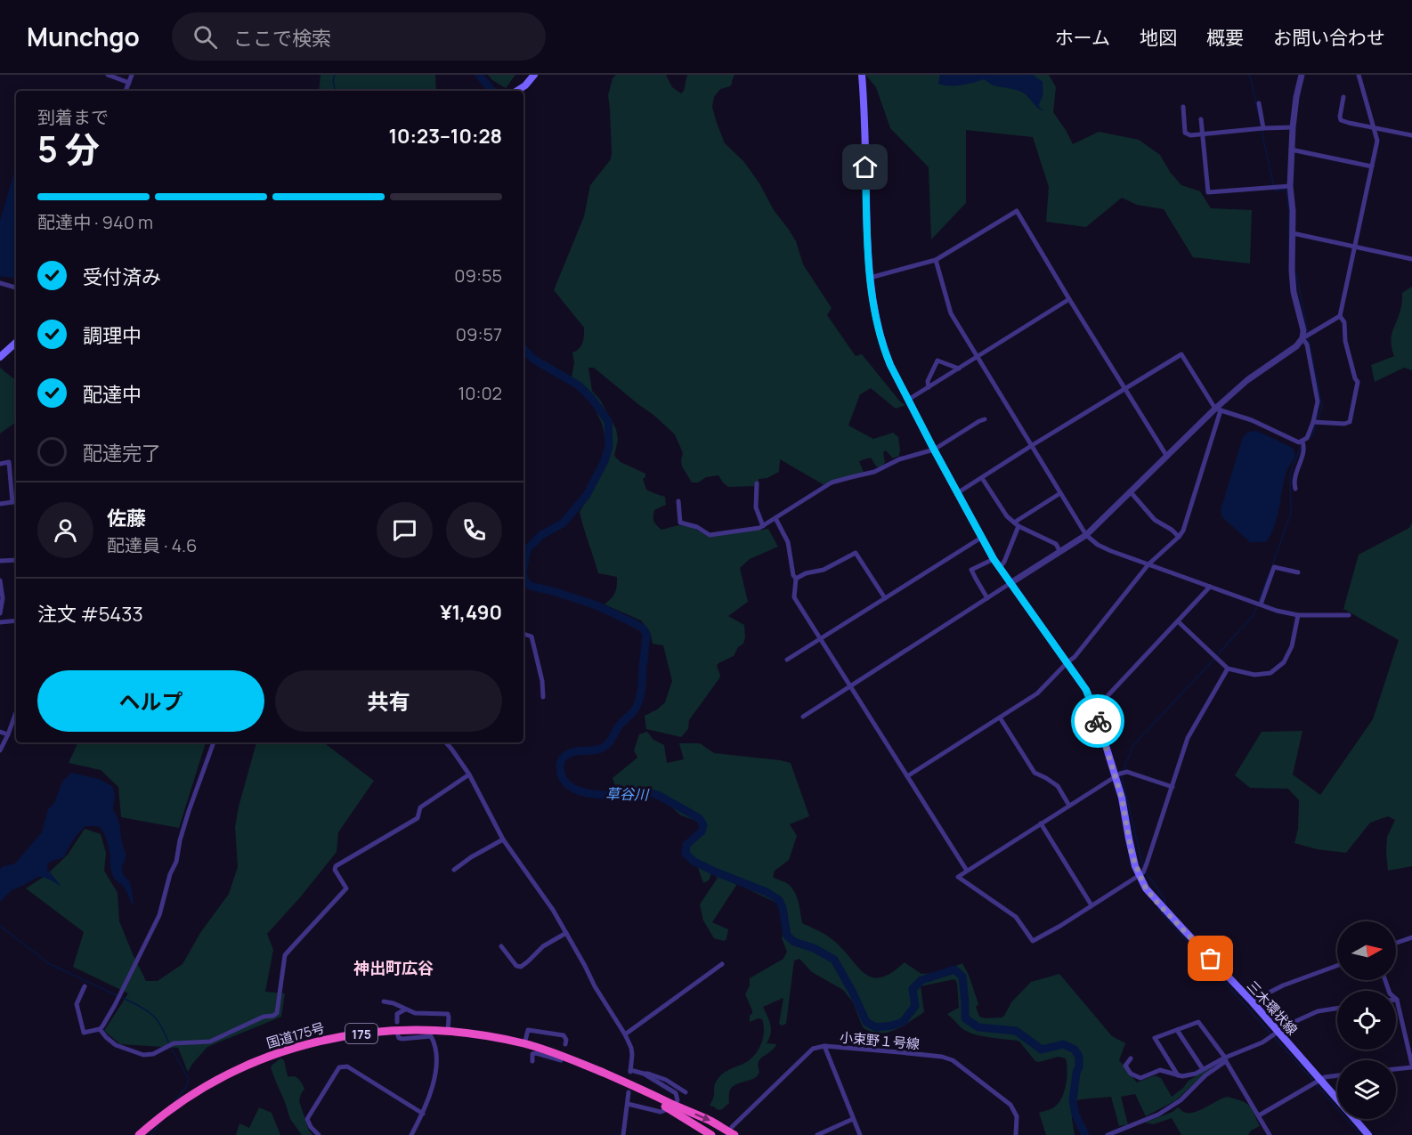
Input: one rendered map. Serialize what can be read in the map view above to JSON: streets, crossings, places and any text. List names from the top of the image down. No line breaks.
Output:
{"streets":{"highway":["175","国道175号"],"main road":["三木環状線"],"street":["小束野１号線"]},"crossings":[["国道175号","小束野１号線"]],"districts":["神出町広谷"],"water":["草谷川"],"north":"right","page":{"header":"Munchgo","search":"ここで検索","nav":["ホーム","地図","概要","お問い合わせ"],"heading":["5 分","到着まで","10:23–10:28"],"panel":["佐藤","配達員 · 4.6","注文 #5433","¥1,490"],"bar":"配達中 · 940 m","list":[["受付済み","09:55"],["調理中","09:57"],["配達中","10:02"],"配達完了"],"buttons":["ヘルプ","共有"]}}
